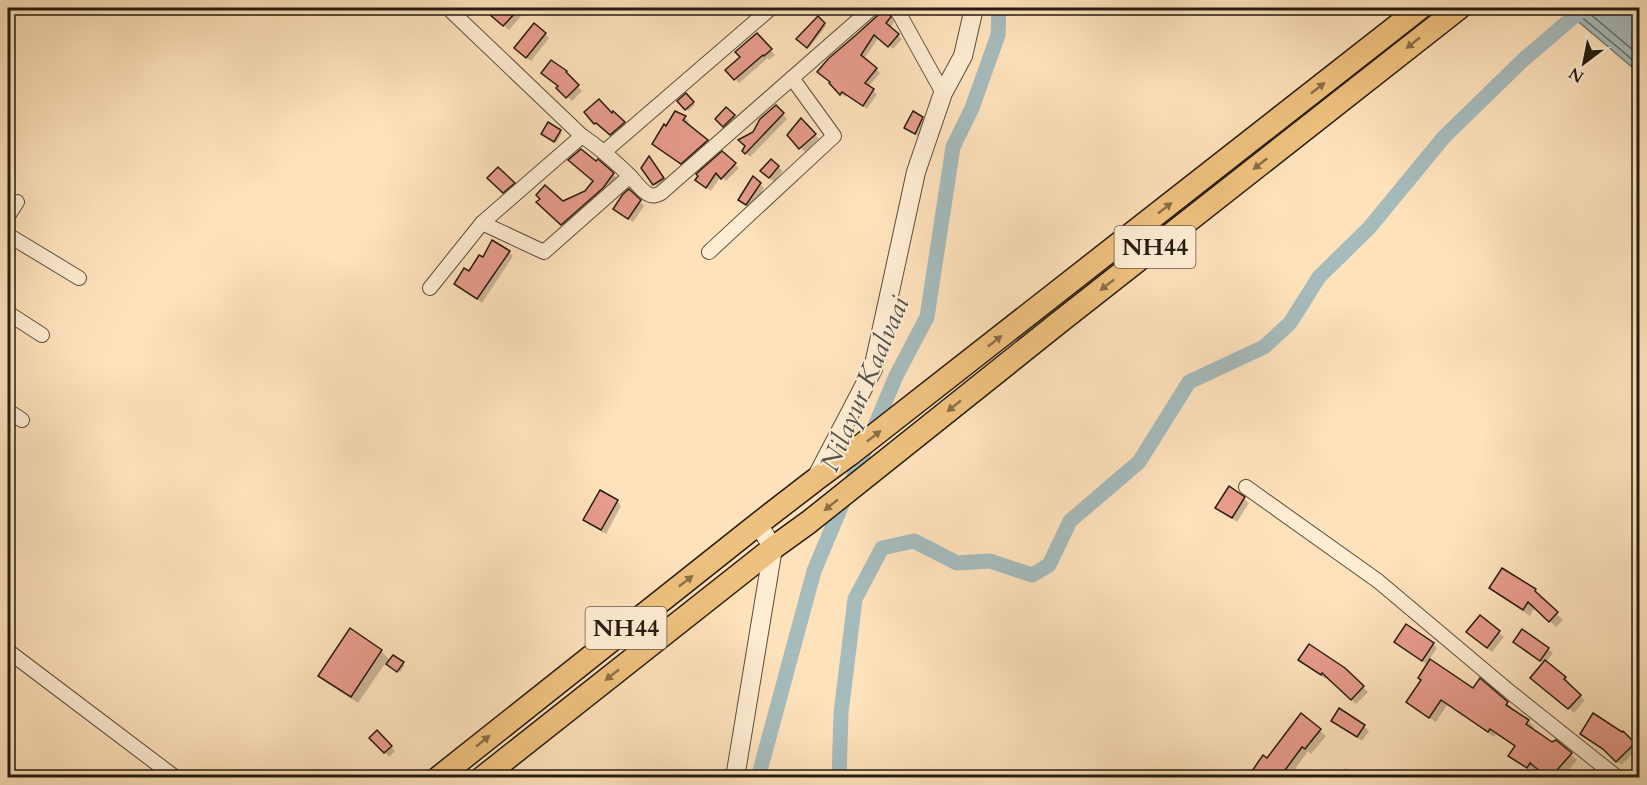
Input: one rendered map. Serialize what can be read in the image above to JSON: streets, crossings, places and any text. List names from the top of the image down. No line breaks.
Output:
{"streets":{"highway":["NH44"]},"water":["Nilayur Kaalvaai"],"north":"bottom left"}
